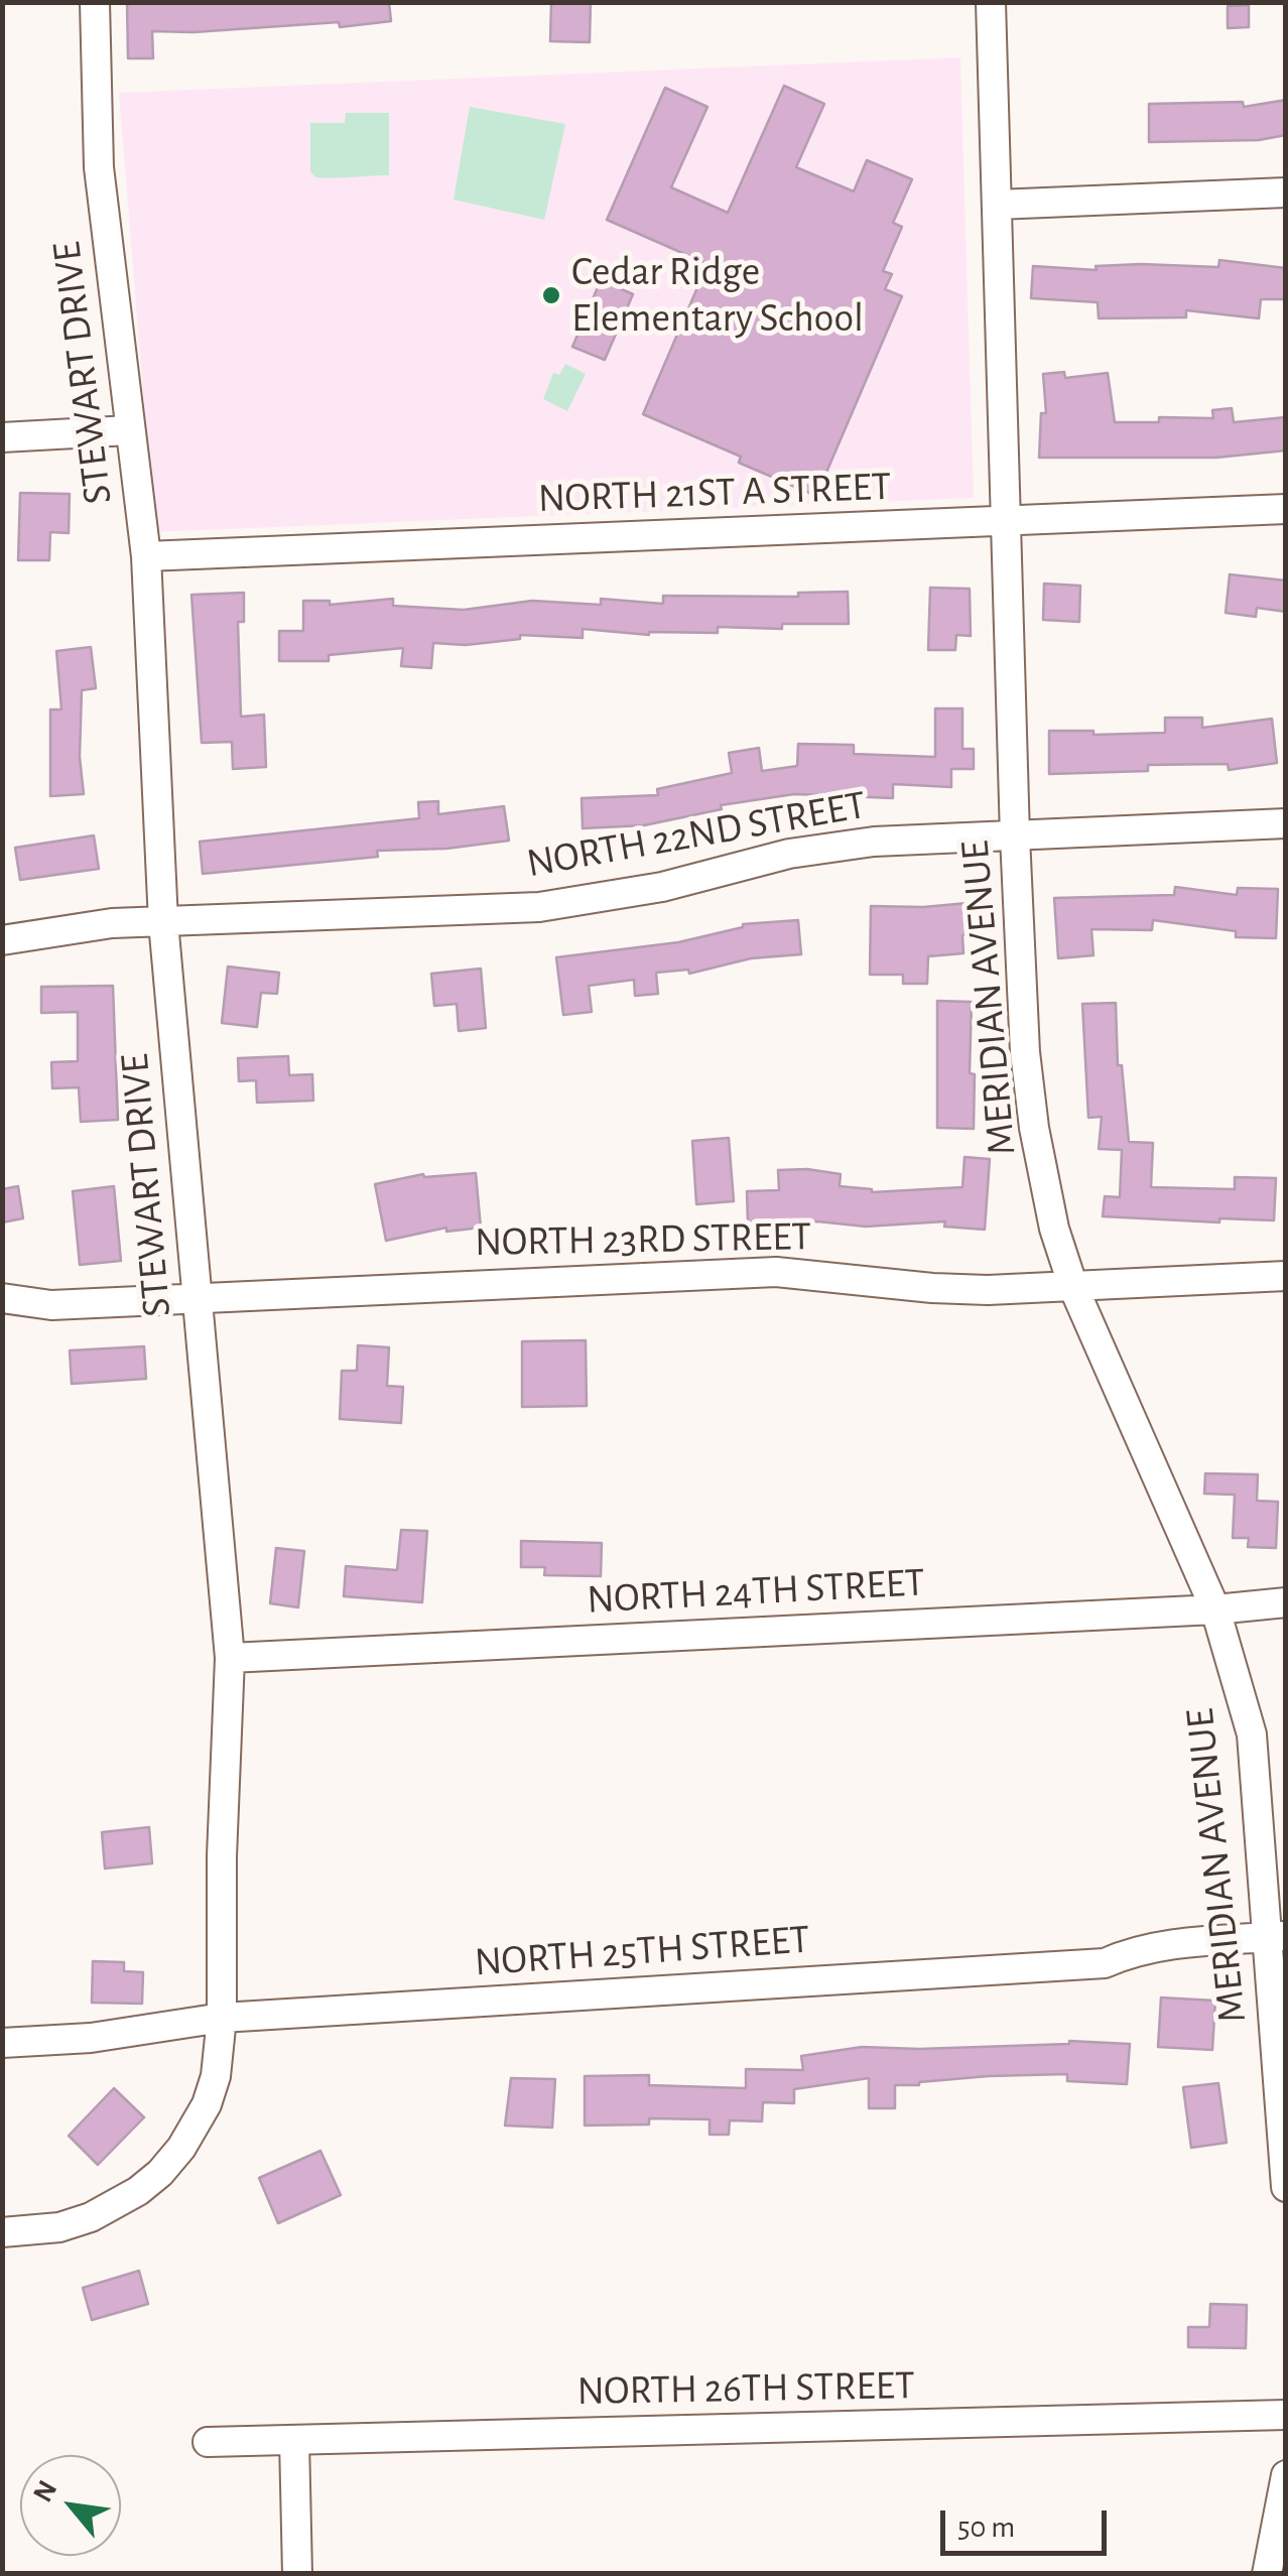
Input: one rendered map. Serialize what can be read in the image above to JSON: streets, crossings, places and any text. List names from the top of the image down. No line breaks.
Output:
{"streets":{"street":["STEWART DRIVE","NORTH 21ST A STREET","NORTH 22ND STREET","MERIDIAN AVENUE","NORTH 23RD STREET","NORTH 24TH STREET","NORTH 25TH STREET","NORTH 26TH STREET"]},"crossings":[["STEWART DRIVE","NORTH 21ST A STREET"],["STEWART DRIVE","NORTH 22ND STREET"],["STEWART DRIVE","NORTH 23RD STREET"],["STEWART DRIVE","NORTH 24TH STREET"],["STEWART DRIVE","NORTH 25TH STREET"],["NORTH 21ST A STREET","MERIDIAN AVENUE"],["NORTH 22ND STREET","MERIDIAN AVENUE"],["MERIDIAN AVENUE","NORTH 23RD STREET"],["MERIDIAN AVENUE","NORTH 24TH STREET"],["MERIDIAN AVENUE","NORTH 25TH STREET"]],"places":["Cedar Ridge Elementary School"],"scale_bar":"50 m","north":"top left"}
